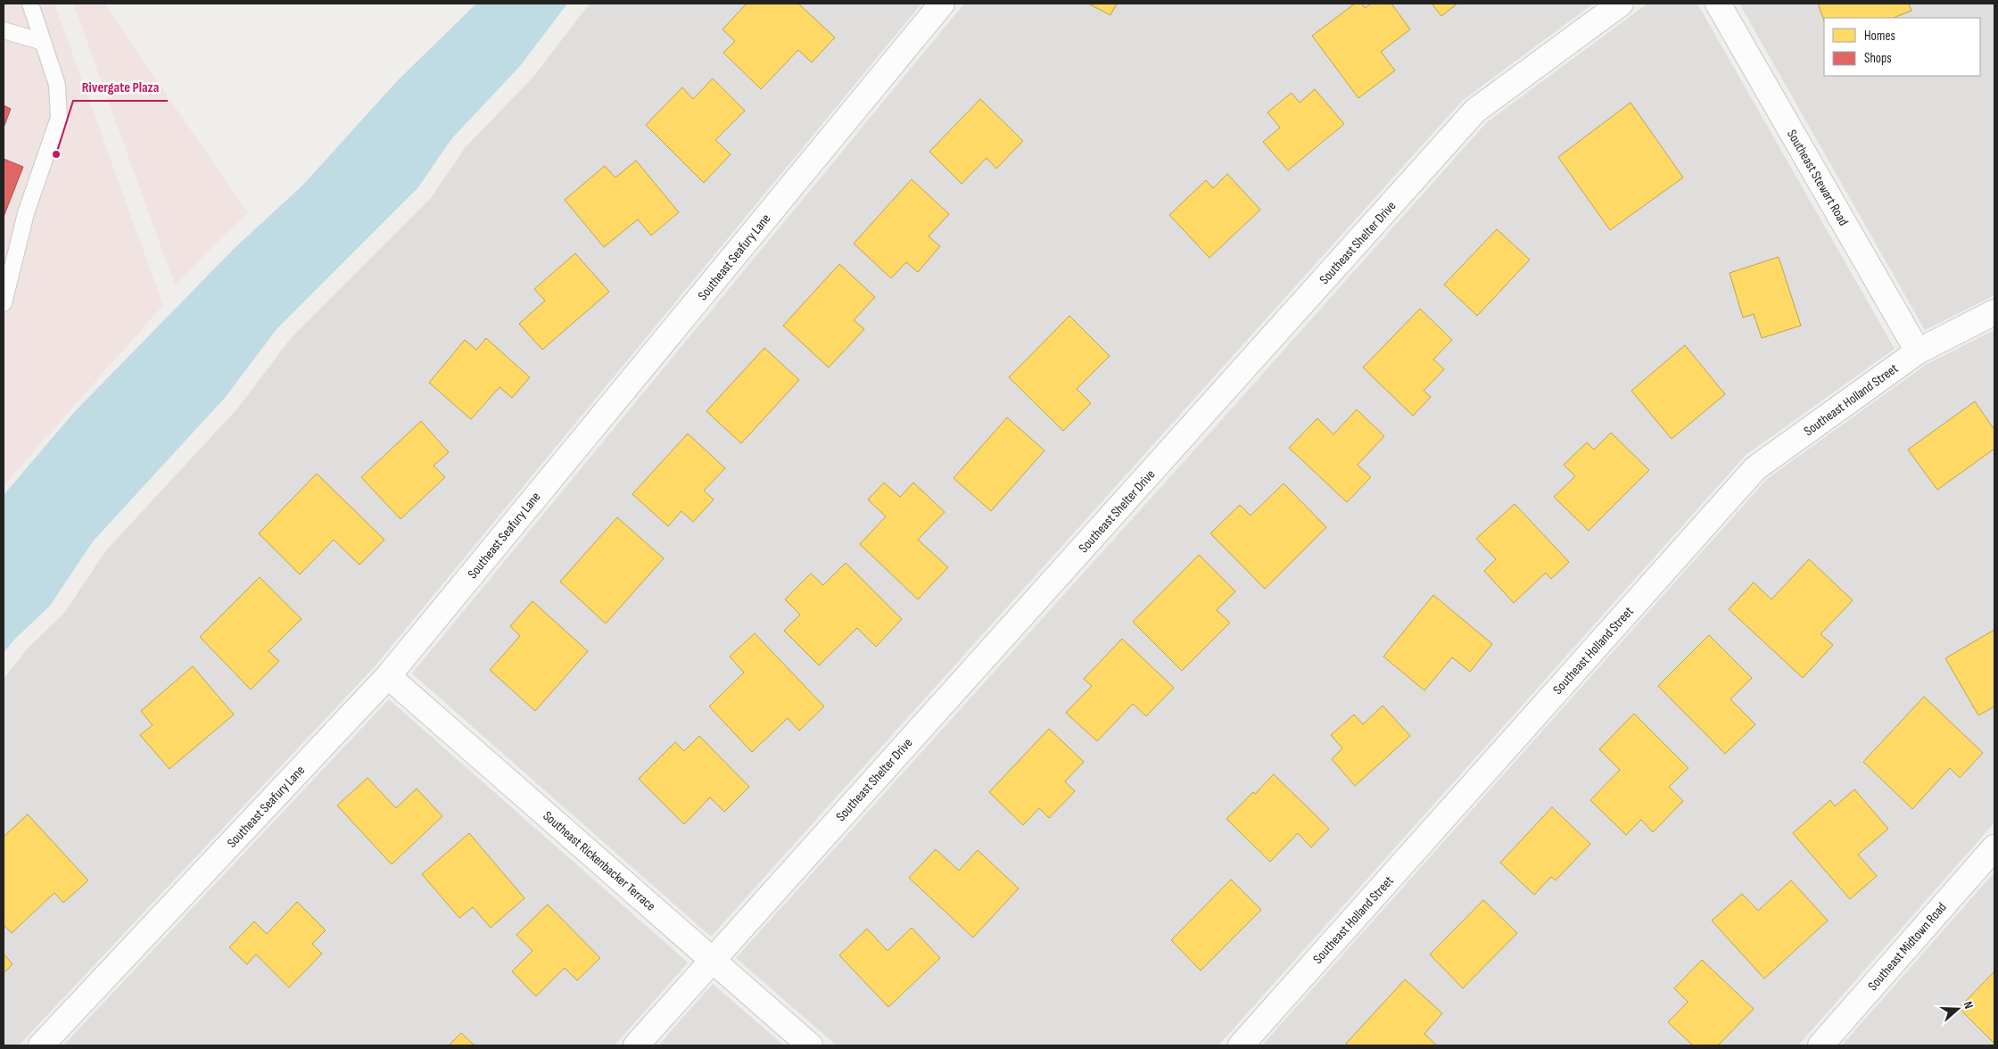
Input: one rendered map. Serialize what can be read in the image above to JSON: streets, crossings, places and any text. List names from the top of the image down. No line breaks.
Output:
{"streets":{"street":["Southeast Stewart Road","Southeast Shelter Drive","Southeast Seafury Lane","Southeast Holland Street","Southeast Rickenbacker Terrace","Southeast Midtown Road"]},"crossings":[["Southeast Stewart Road","Southeast Holland Street"],["Southeast Shelter Drive","Southeast Rickenbacker Terrace"],["Southeast Seafury Lane","Southeast Rickenbacker Terrace"]],"places":["Rivergate Plaza"],"legend":["Homes","Shops"],"north":"right"}
